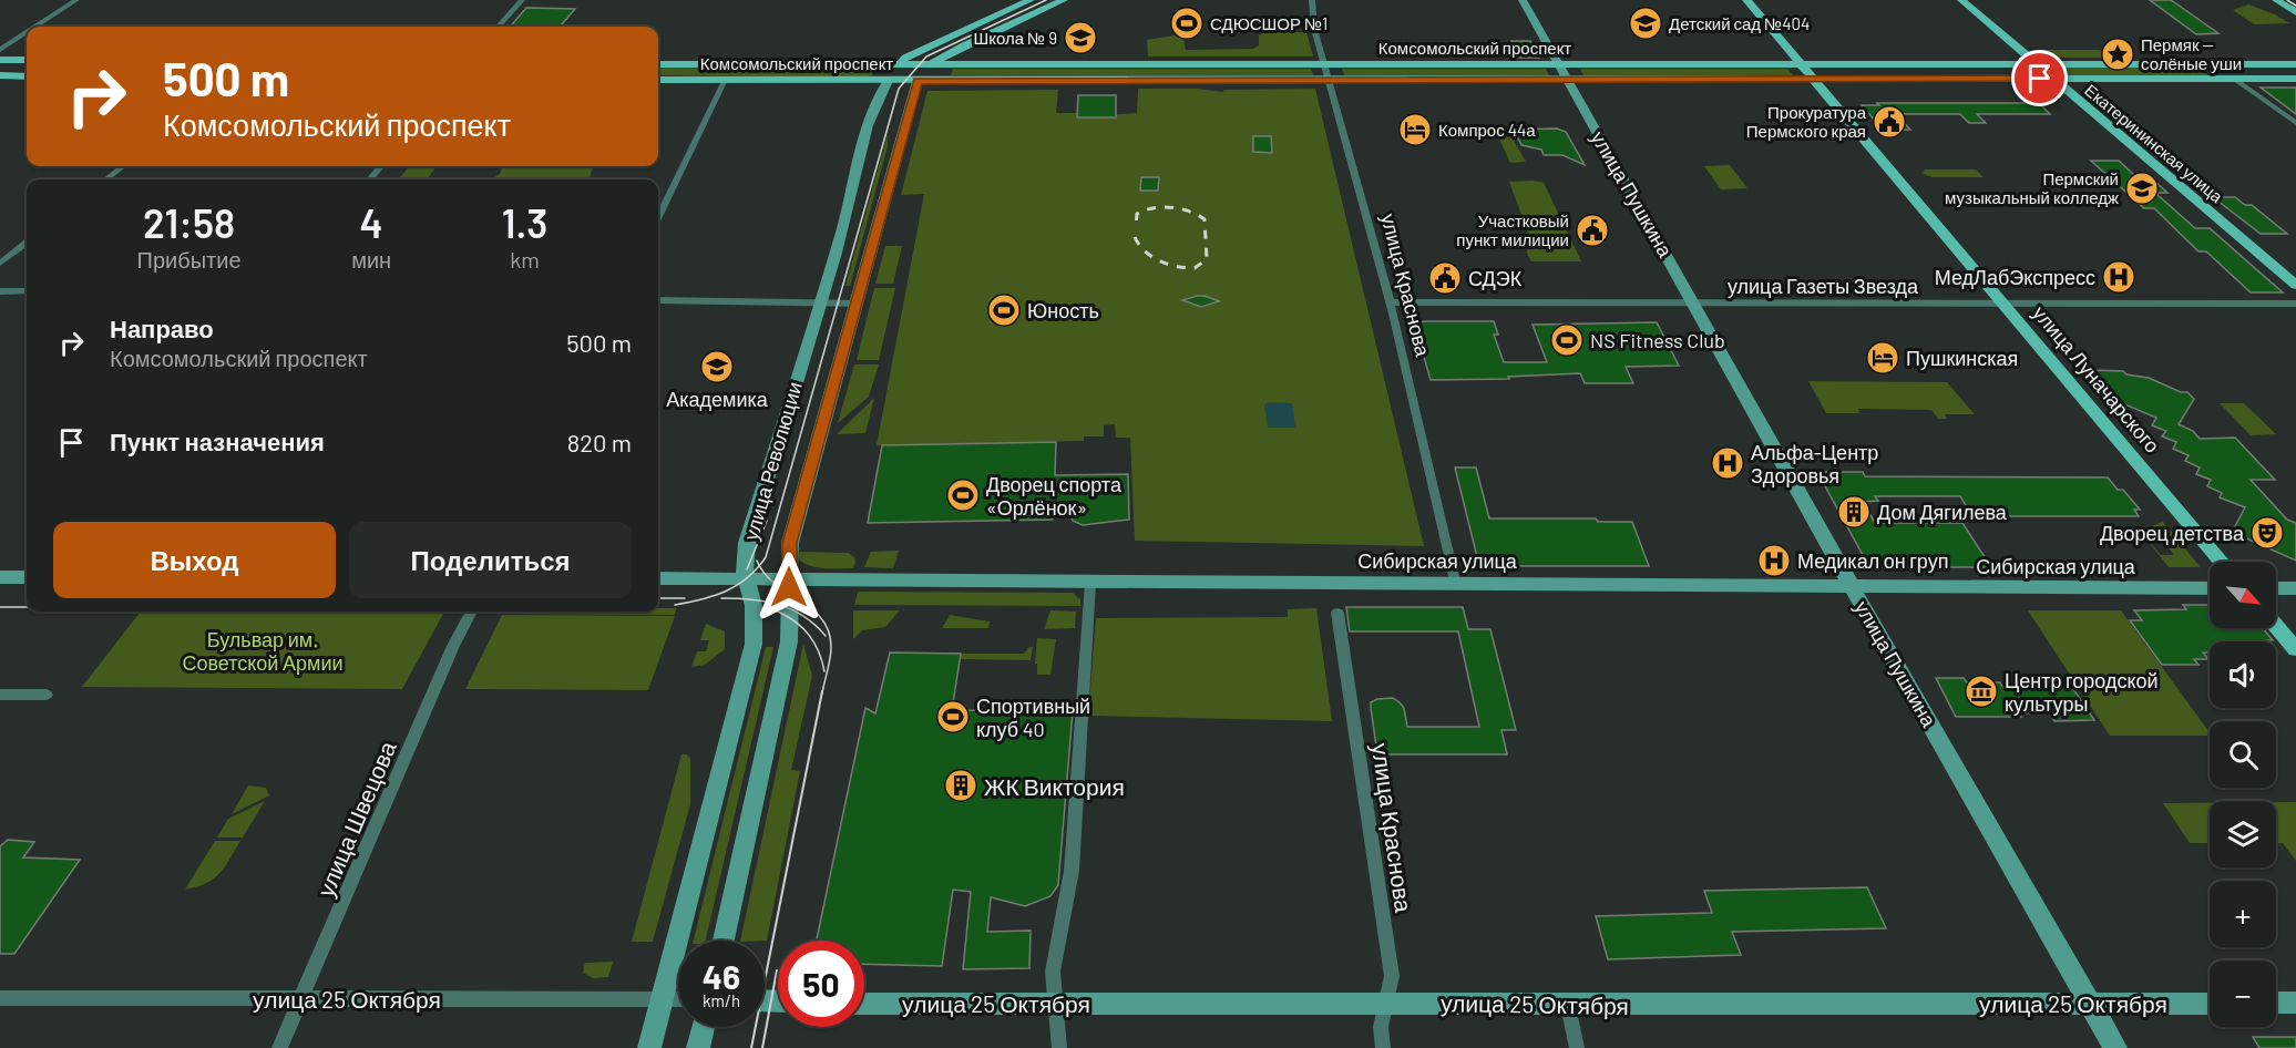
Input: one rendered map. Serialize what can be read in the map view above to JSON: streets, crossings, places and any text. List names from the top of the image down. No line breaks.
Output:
{"streets":{"main road":["Комсомольский проспект","Екатерининская улица","улица Пушкина","улица Луначарского","улица Революции","Сибирская улица","улица 25 Октября"],"street":["улица Краснова","улица Газеты Звезда","улица Швецова"]},"crossings":[["Комсомольский проспект","Екатерининская улица"],["Комсомольский проспект","улица Пушкина"],["Комсомольский проспект","улица Краснова"],["Комсомольский проспект","улица Луначарского"],["Комсомольский проспект","улица Революции"],["улица Пушкина","улица Газеты Звезда"],["улица Пушкина","Сибирская улица"],["улица Пушкина","улица 25 Октября"],["улица Краснова","улица Газеты Звезда"],["улица Краснова","Сибирская улица"],["улица Краснова","улица 25 Октября"],["улица Газеты Звезда","улица Луначарского"],["улица Революции","Сибирская улица"],["улица Революции","улица 25 Октября"],["улица Швецова","улица 25 Октября"]],"parks":["Бульвар им. Советской Армии"],"places":{"sports":["СДЮСШОР №1","Юность","NS Fitness Club","Дворец спорта «Орлёнок»","Спортивный клуб 40"],"school or university":["Детский сад №404","Школа № 9","Пермский музыкальный колледж","Академика"],"place":["Пермяк — солёные уши"],"public building":["Прокуратура Пермского края","Участковый пункт милиции","СДЭК"],"hotel":["Компрос 44а","Пушкинская"],"hospital":["МедЛабЭкспресс","Альфа-Центр Здоровья","Медикал он груп"],"building":["Дом Дягилева","ЖК Виктория"],"theatre":["Дворец детства"],"museum":["Центр городской культуры"]},"north":"bottom right","page":{"turn":["500 m","Комсомольский проспект"],"eta":["21:58","Прибытие","4","мин","1.3","km"],"list":[{"name":"Направо","note":"Комсомольский проспект","value":"500 m"},{"name":"Пункт назначения","value":"820 m"}],"buttons":["Выход","Поделиться"],"map_buttons":["+","−"],"speed":"46 km/h","limit":"50"}}
